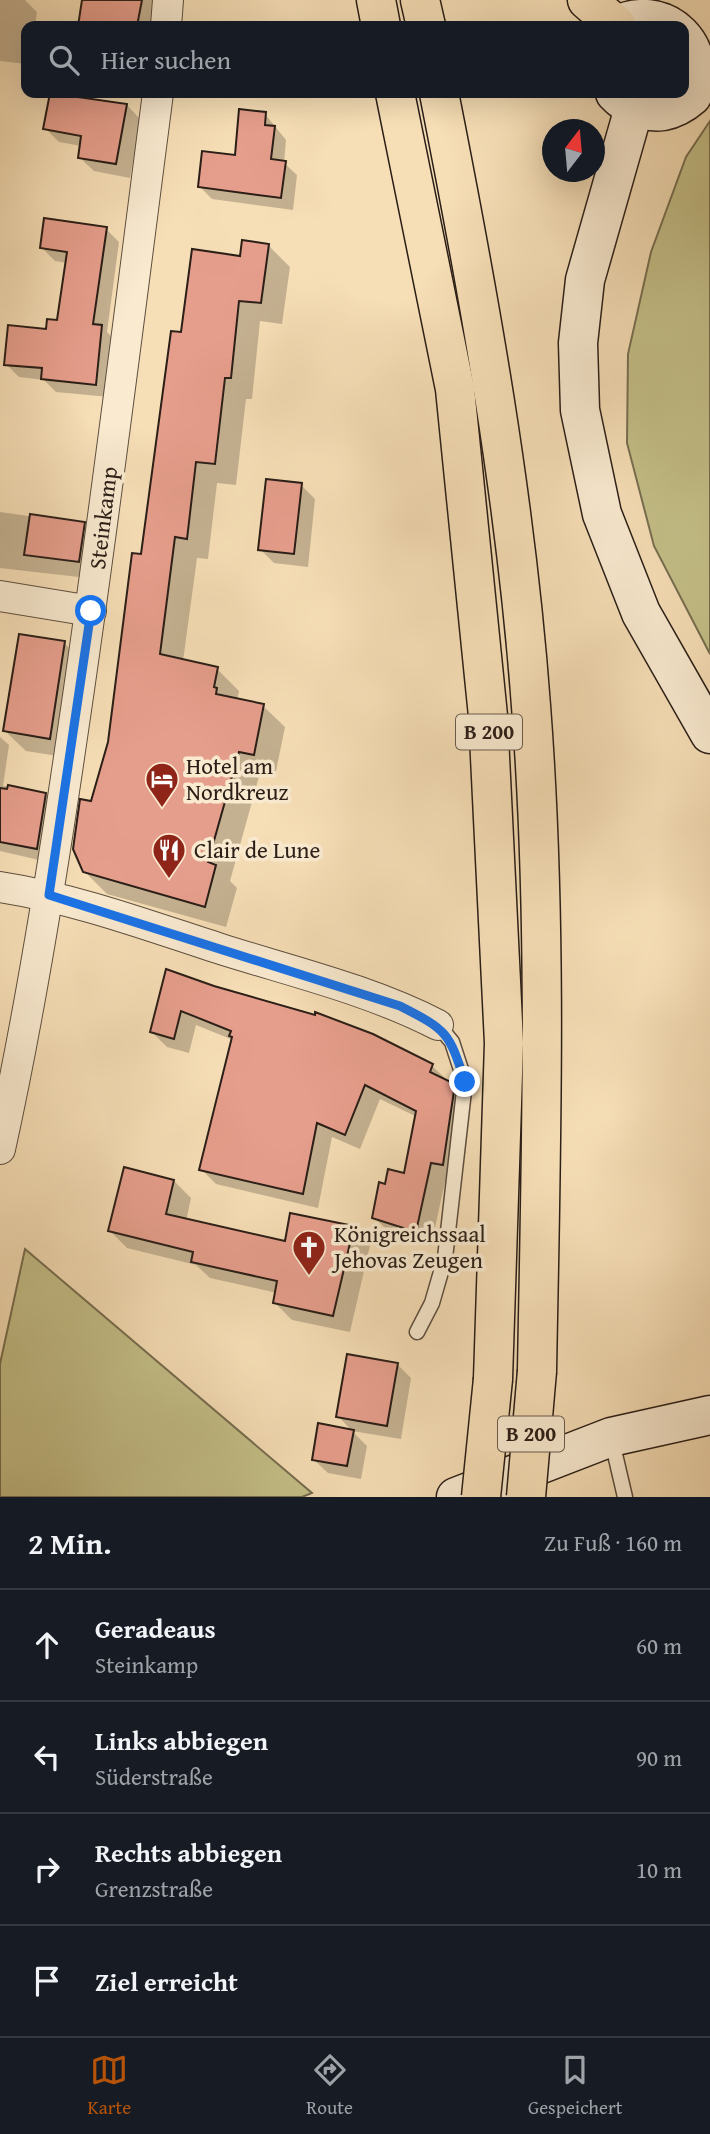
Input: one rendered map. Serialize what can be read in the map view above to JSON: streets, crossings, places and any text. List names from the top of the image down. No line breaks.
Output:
{"streets":{"highway":["B 200"],"street":["Steinkamp"]},"places":{"hotel":["Hotel am Nordkreuz"],"restaurant":["Clair de Lune"],"church":["Königreichssaal Jehovas Zeugen"]},"north":"top","page":{"search":"Hier suchen","heading":["2 Min.","Zu Fuß · 160 m"],"list":[["Geradeaus","Steinkamp","60 m"],["Links abbiegen","Süderstraße","90 m"],["Rechts abbiegen","Grenzstraße","10 m"],"Ziel erreicht"],"nav":["Karte","Route","Gespeichert"]}}
